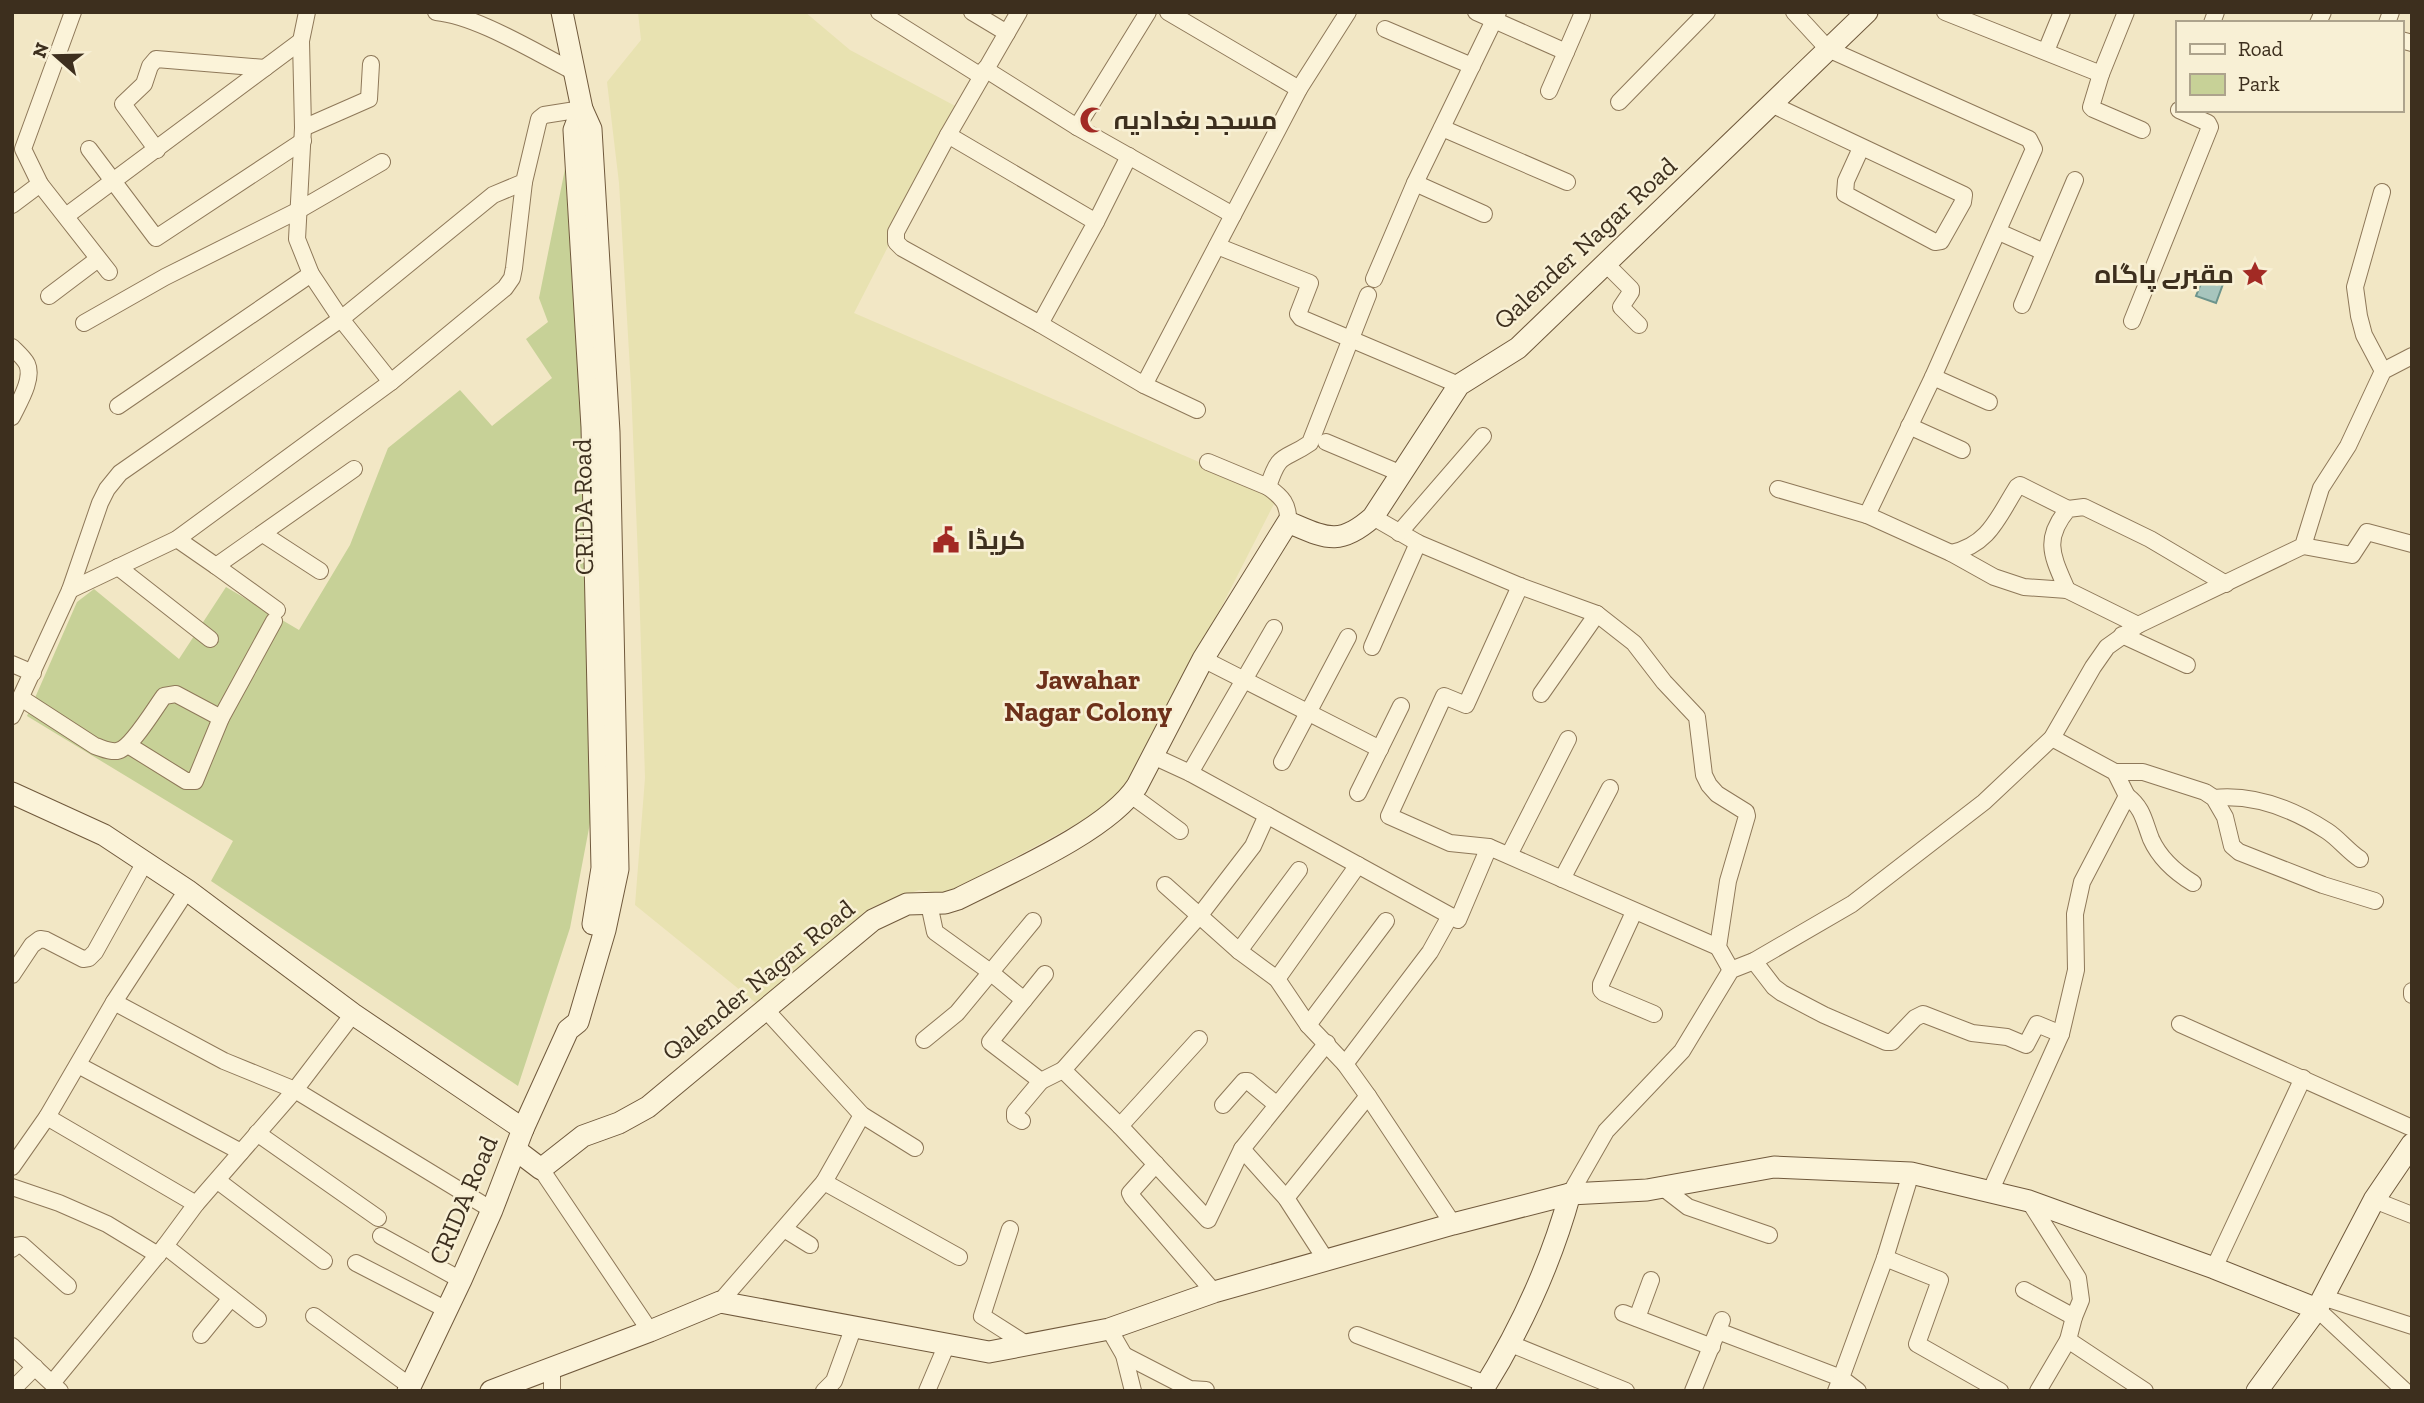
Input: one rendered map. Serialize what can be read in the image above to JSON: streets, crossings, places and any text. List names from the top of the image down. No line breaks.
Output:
{"streets":{"street":["Qalender Nagar Road","CRIDA Road"]},"districts":["Jawahar Nagar Colony"],"places":{"mosque":["مسجد بغدادیہ"],"place":["مقبرے پاگاہ"],"public building":["کریڈا"]},"legend":["Road","Park"],"north":"left"}
